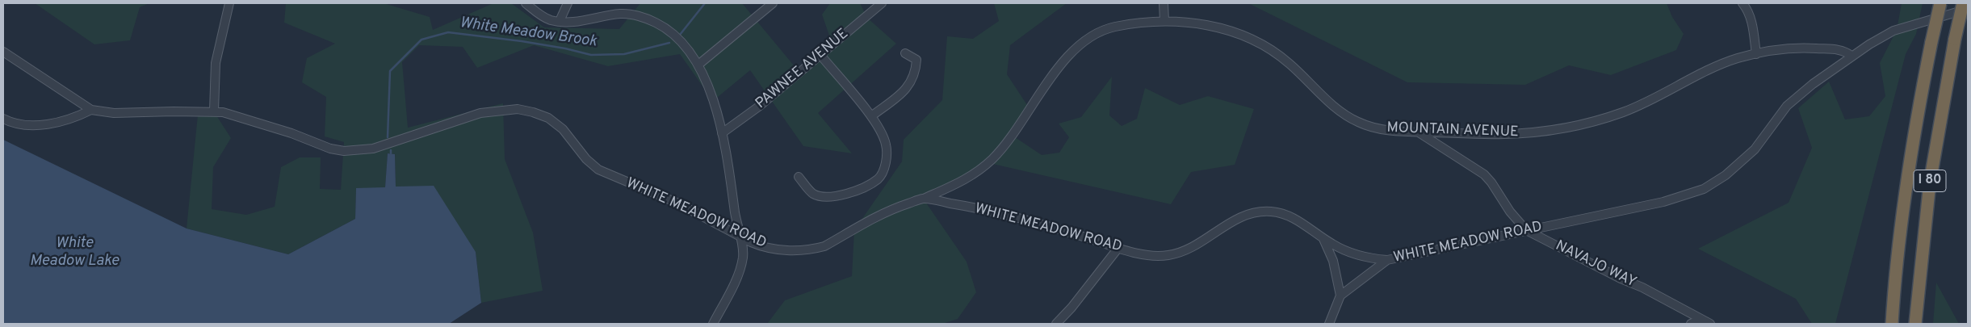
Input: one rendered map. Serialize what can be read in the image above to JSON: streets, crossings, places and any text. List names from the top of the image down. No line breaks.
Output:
{"streets":{"highway":["I 80"],"street":["PAWNEE AVENUE","MOUNTAIN AVENUE","WHITE MEADOW ROAD","NAVAJO WAY"]},"crossings":[["MOUNTAIN AVENUE","WHITE MEADOW ROAD"],["MOUNTAIN AVENUE","NAVAJO WAY"],["WHITE MEADOW ROAD","NAVAJO WAY"]],"water":["White Meadow Brook","White Meadow Lake"]}
